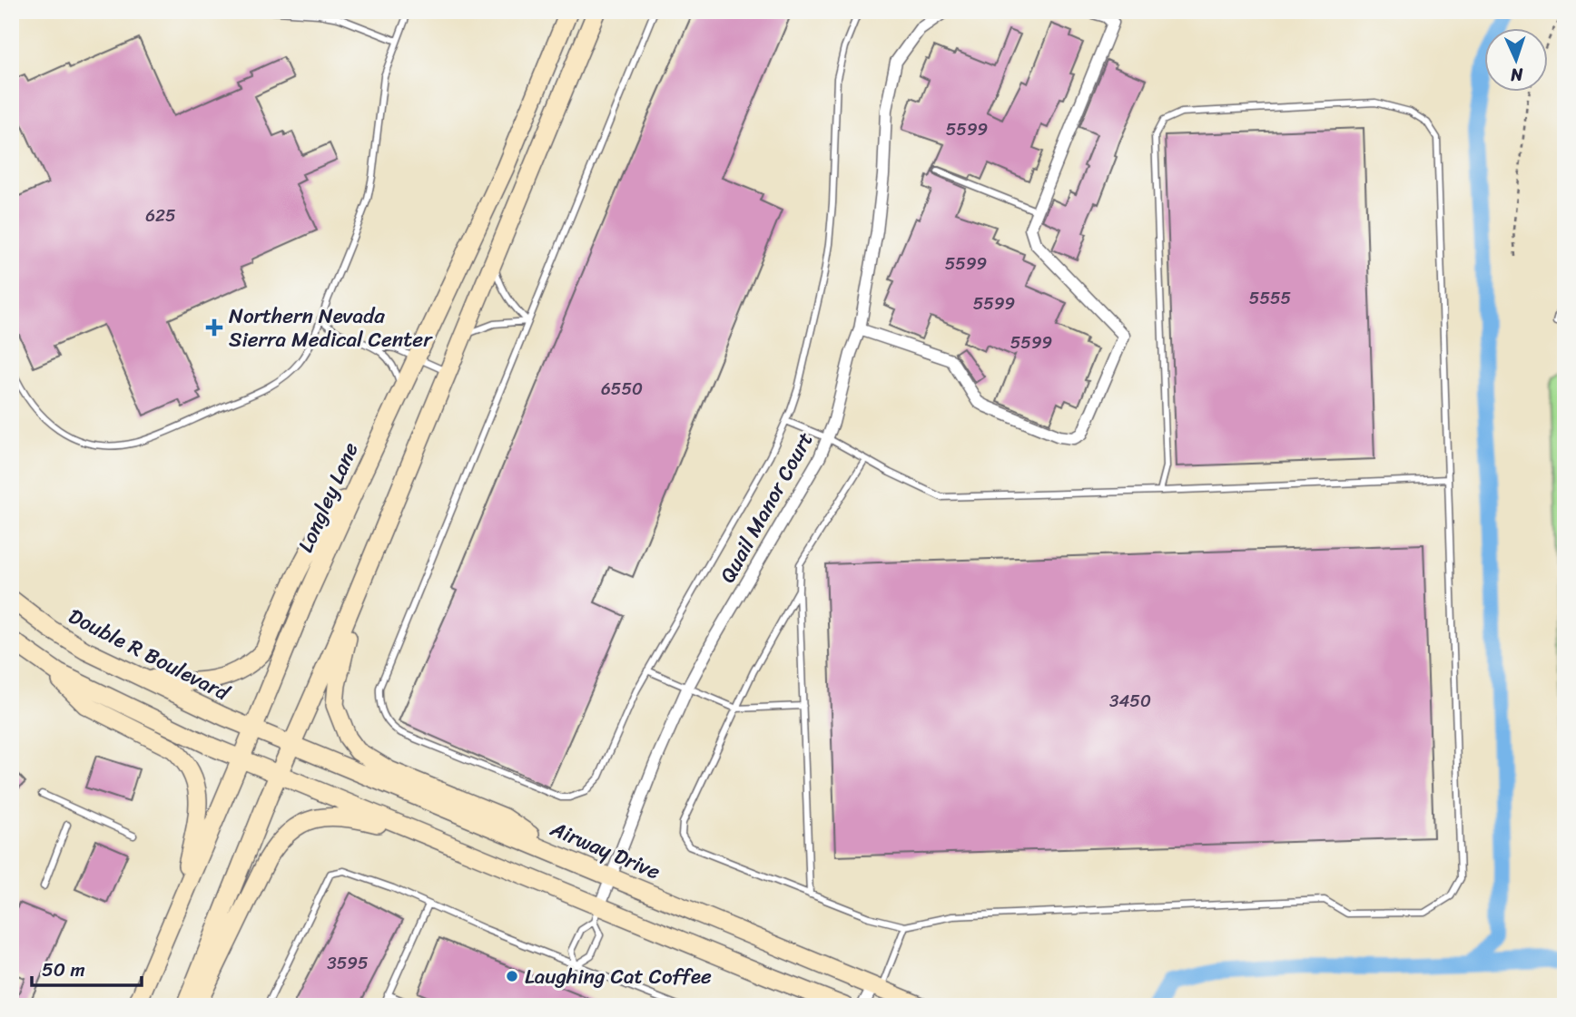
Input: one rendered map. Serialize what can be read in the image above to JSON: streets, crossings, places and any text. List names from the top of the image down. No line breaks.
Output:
{"streets":{"main road":["Longley Lane","Double R Boulevard","Airway Drive"],"street":["Quail Manor Court"]},"crossings":[["Longley Lane","Double R Boulevard"],["Quail Manor Court","Airway Drive"],["Double R Boulevard","Airway Drive"]],"places":{"health":["Northern Nevada Sierra Medical Center"],"other":["Laughing Cat Coffee"]},"house_numbers":["5599","625","5599","5555","5599","5599","6550","3450","3595"],"scale_bar":"50 m","north":"bottom"}
